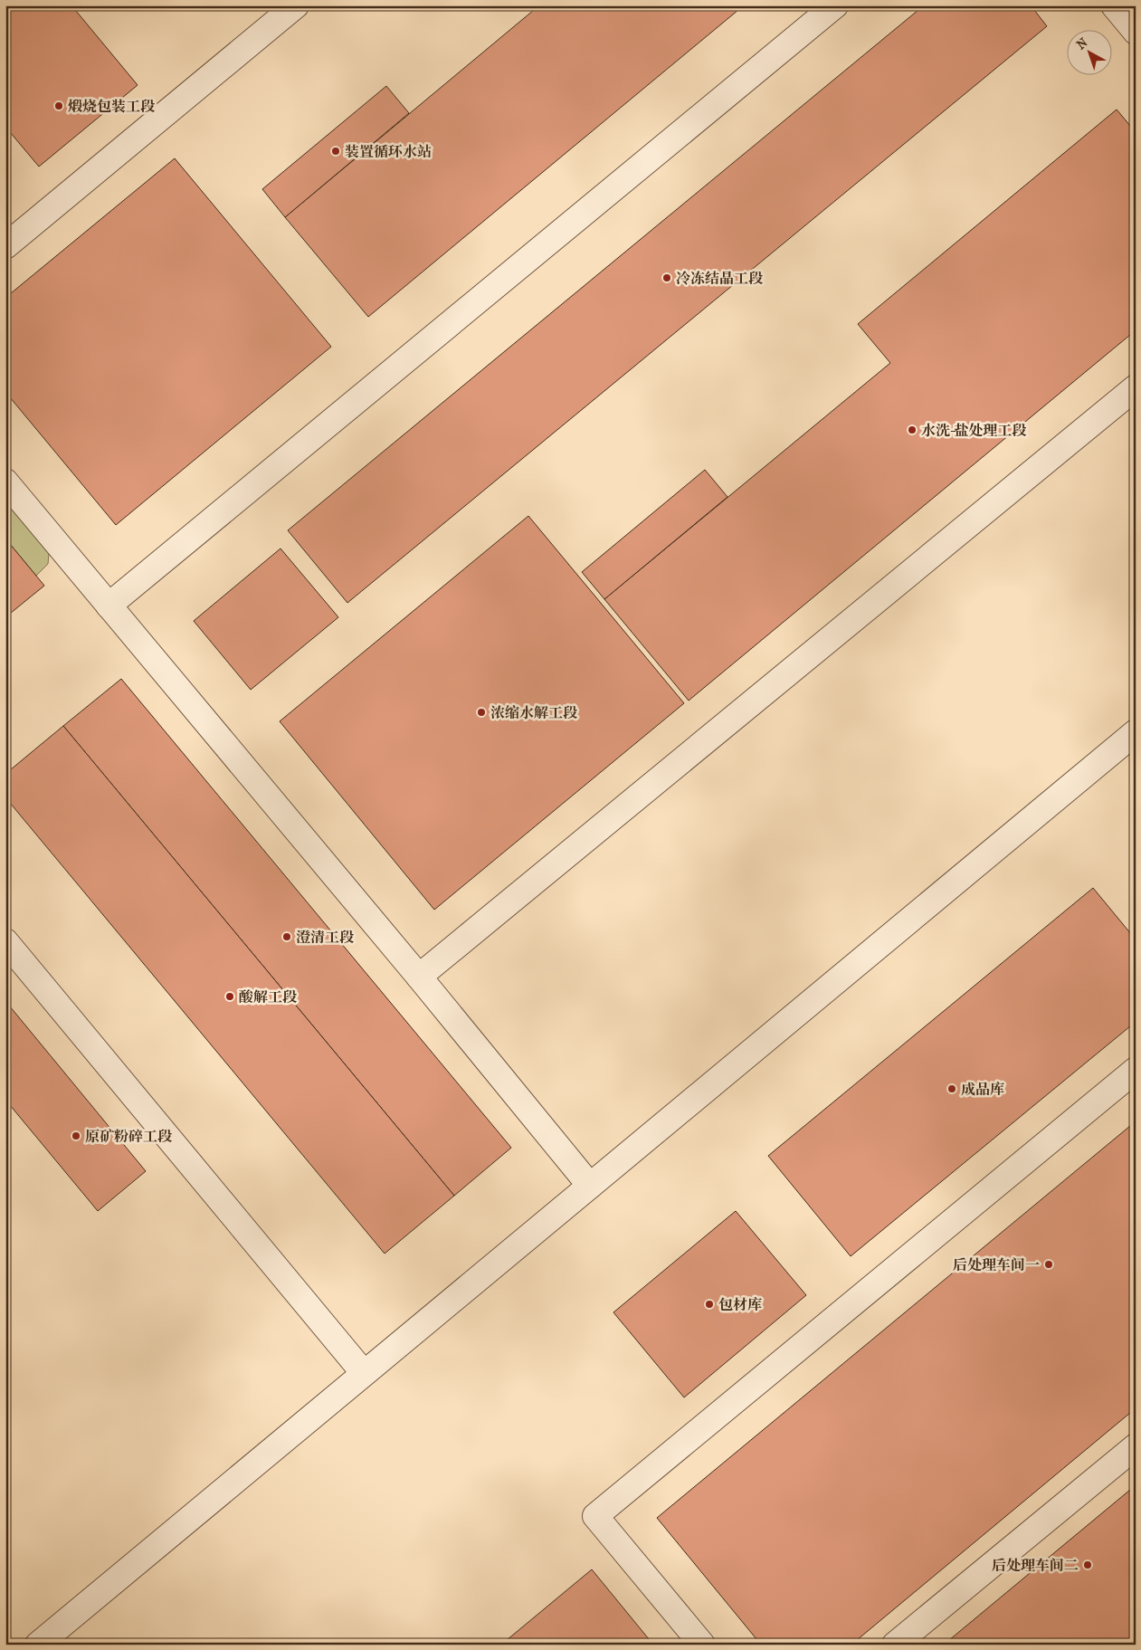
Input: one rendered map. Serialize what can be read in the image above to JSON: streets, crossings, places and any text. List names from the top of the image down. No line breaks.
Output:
{"places":["煅烧包装工段","装置循环水站","冷冻结晶工段","水洗-盐处理工段","浓缩水解工段","澄清工段","酸解工段","成品库","原矿粉碎工段","后处理车间一","包材库","后处理车间二"],"north":"top left"}
